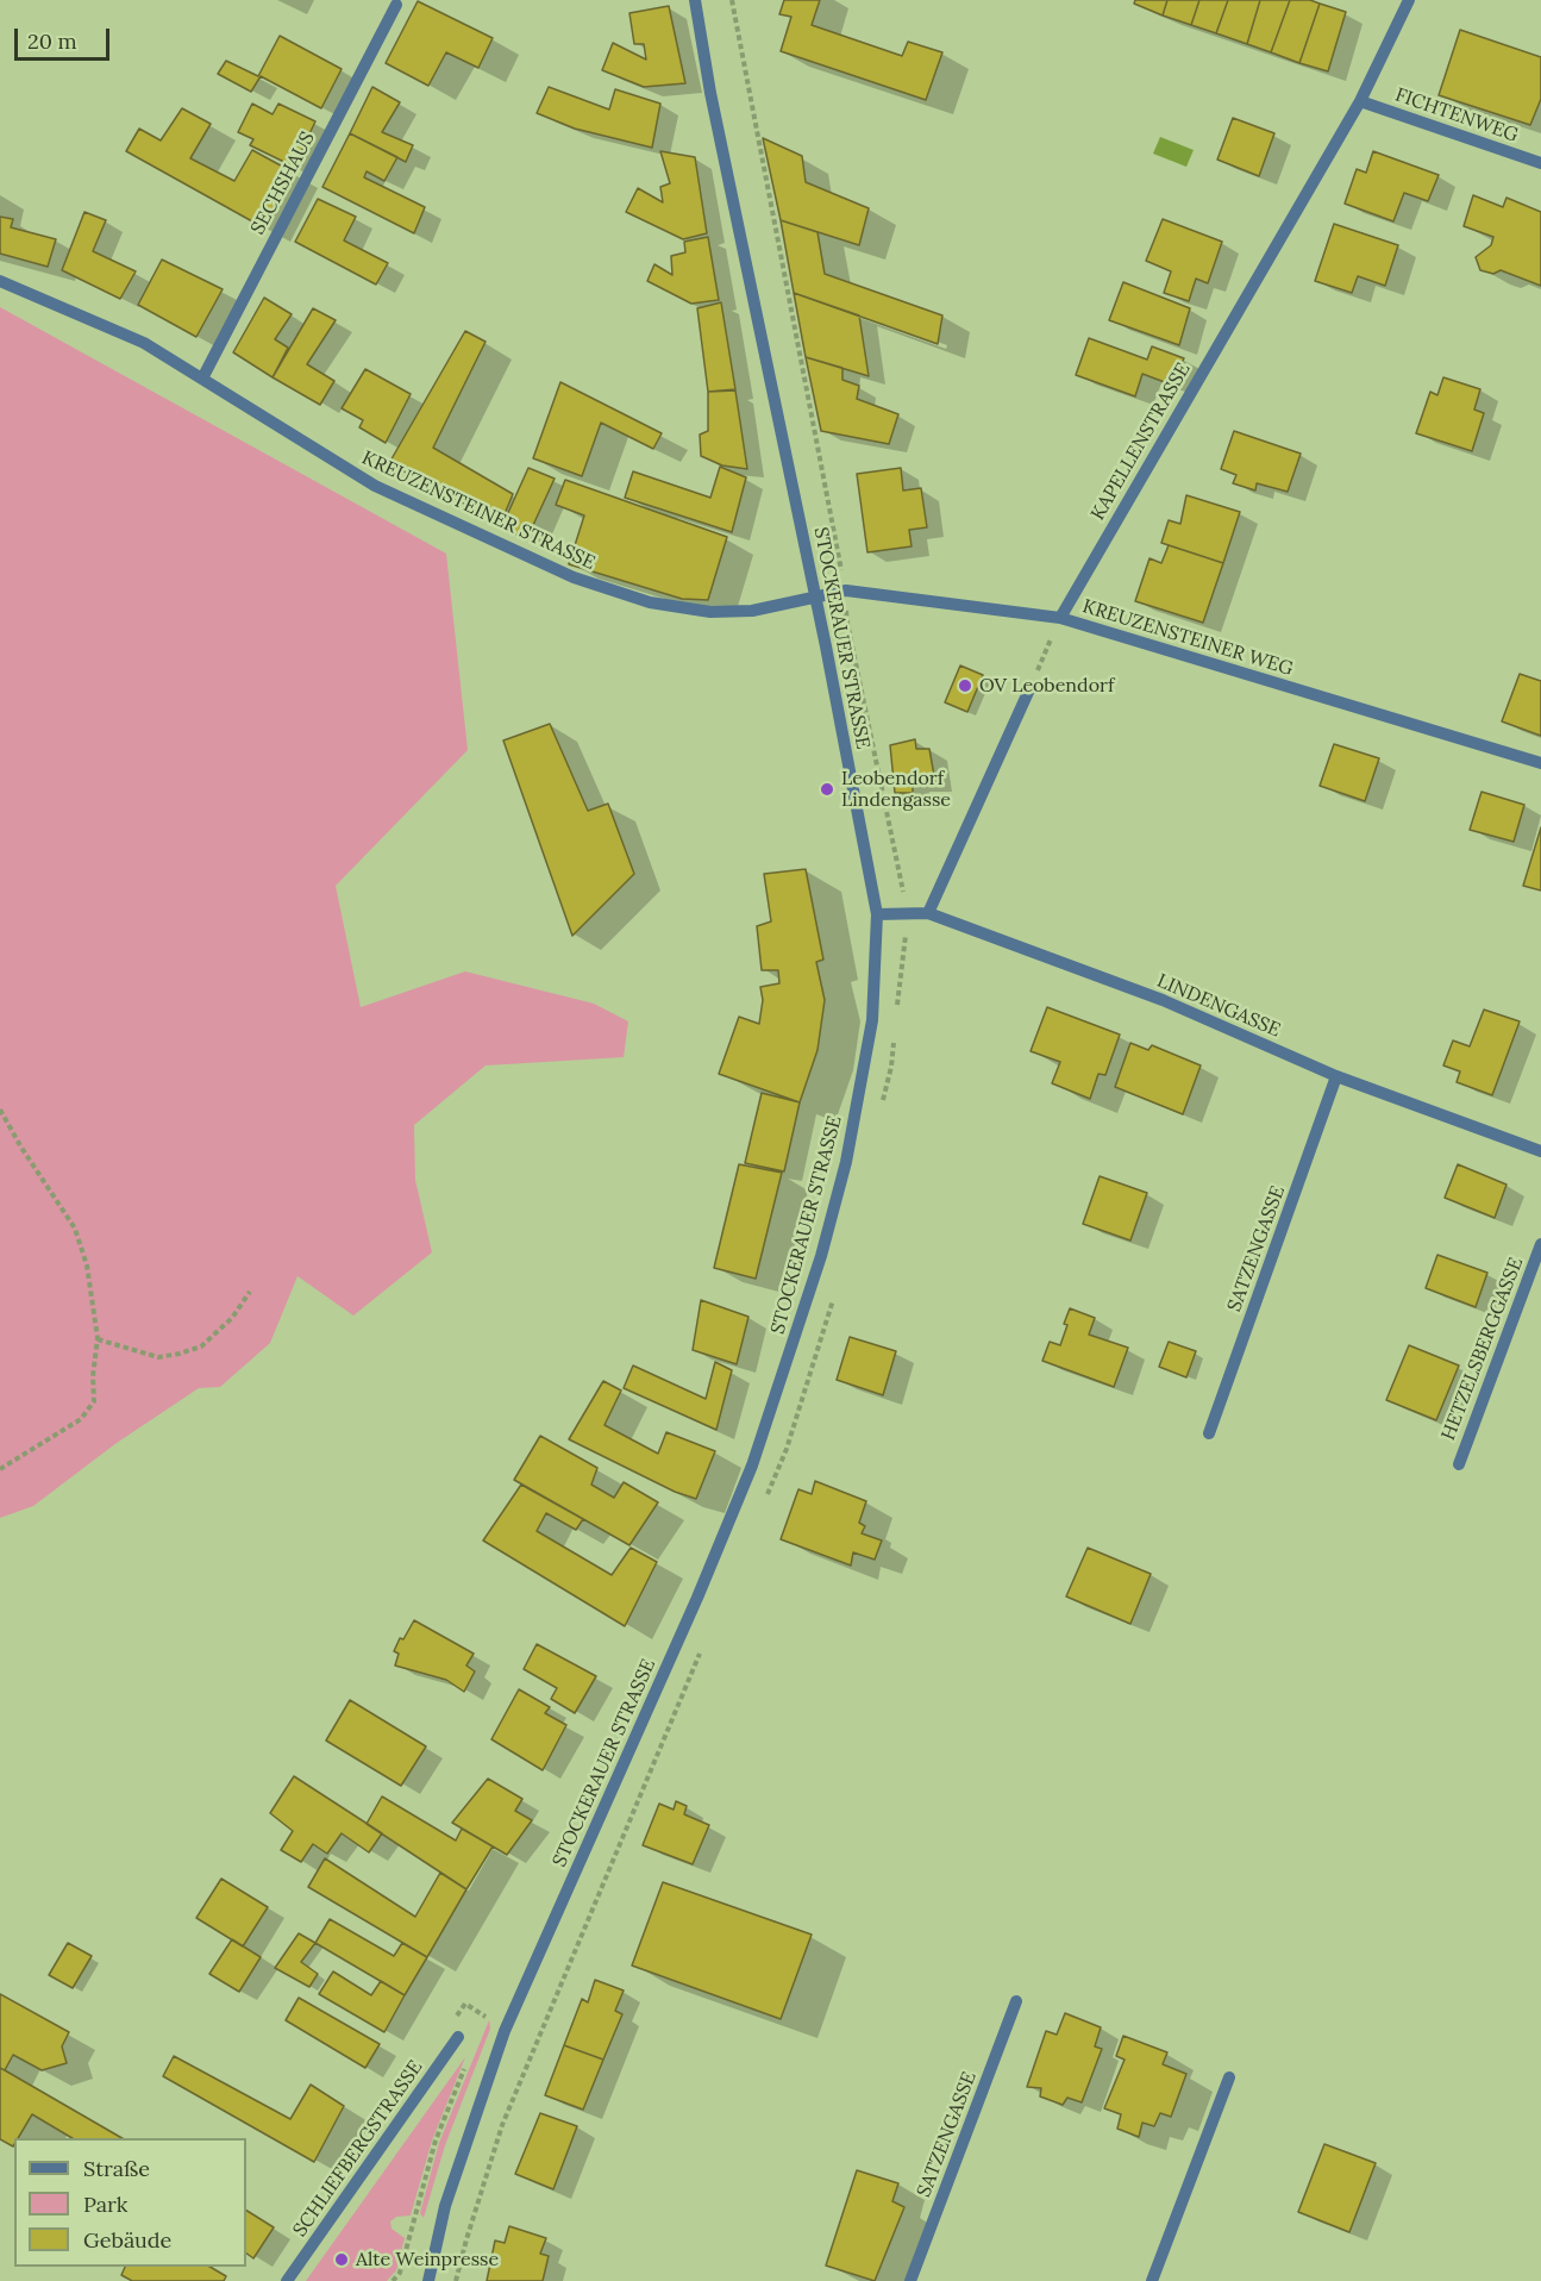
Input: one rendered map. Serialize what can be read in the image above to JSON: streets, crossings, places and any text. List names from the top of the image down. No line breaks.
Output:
{"streets":{"street":["FICHTENWEG","SECHSHAUS","KAPELLENSTRASSE","KREUZENSTEINER STRASSE","STOCKERAUER STRASSE","KREUZENSTEINER WEG","LINDENGASSE","SATZENGASSE","HETZELSBERGGASSE","SCHLIEFBERGSTRASSE"]},"crossings":[["FICHTENWEG","KAPELLENSTRASSE"],["SECHSHAUS","KREUZENSTEINER STRASSE"],["KAPELLENSTRASSE","KREUZENSTEINER WEG"],["KREUZENSTEINER STRASSE","STOCKERAUER STRASSE"],["KREUZENSTEINER STRASSE","KREUZENSTEINER WEG"],["STOCKERAUER STRASSE","KREUZENSTEINER WEG"],["STOCKERAUER STRASSE","LINDENGASSE"],["LINDENGASSE","SATZENGASSE"]],"places":["OV Leobendorf","Leobendorf Lindengasse","Alte Weinpresse"],"legend":["Straße","Park","Gebäude"],"scale_bar":"20 m"}
